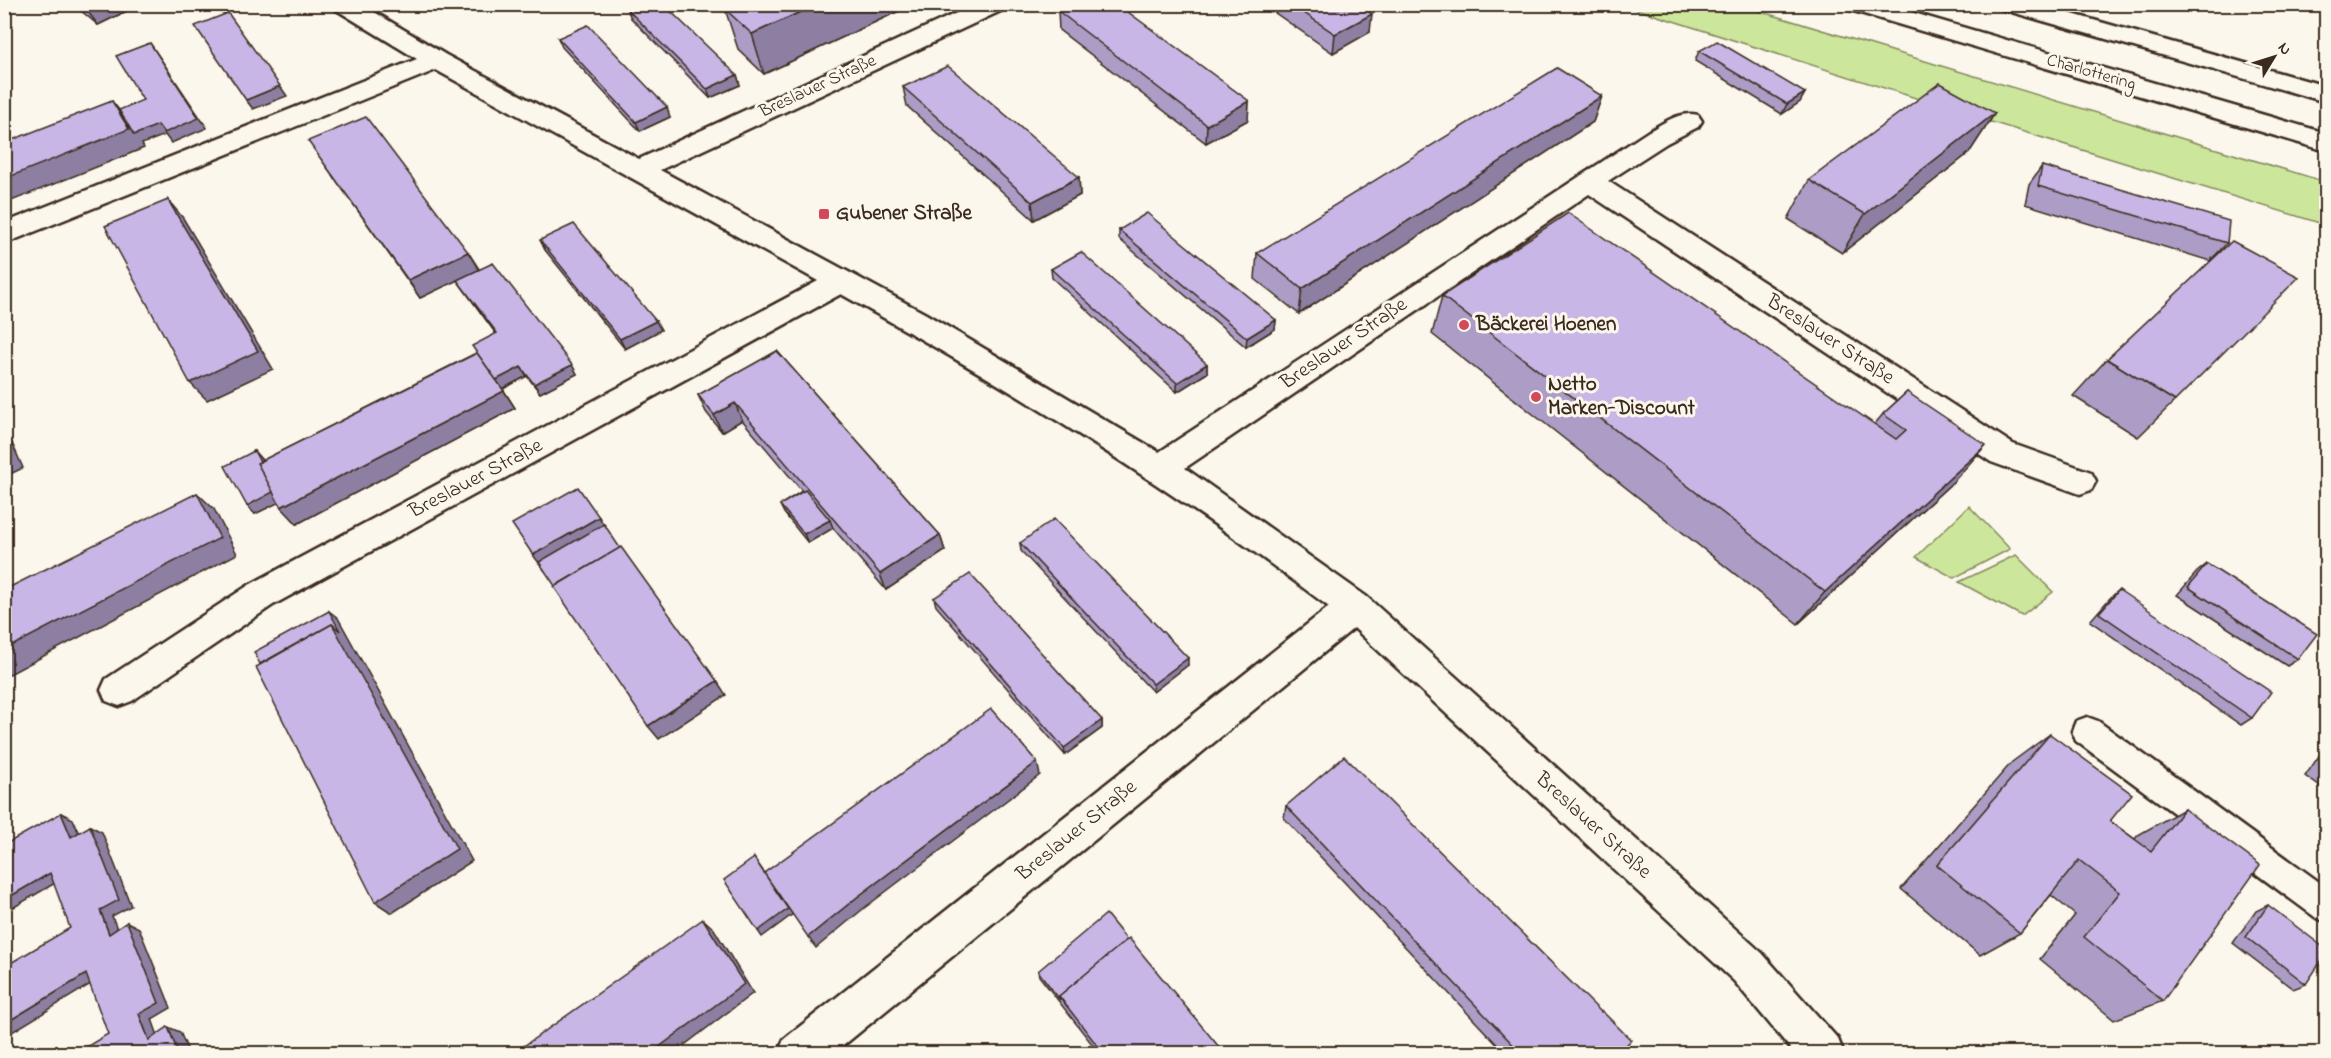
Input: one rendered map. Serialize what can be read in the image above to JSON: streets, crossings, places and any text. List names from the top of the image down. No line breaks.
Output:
{"streets":{"main road":["Charlottering","Breslauer Straße"]},"places":{"transit":["Gubener Straße"],"other":["Bäckerei Hoenen","Netto Marken-Discount"]},"north":"top right"}
